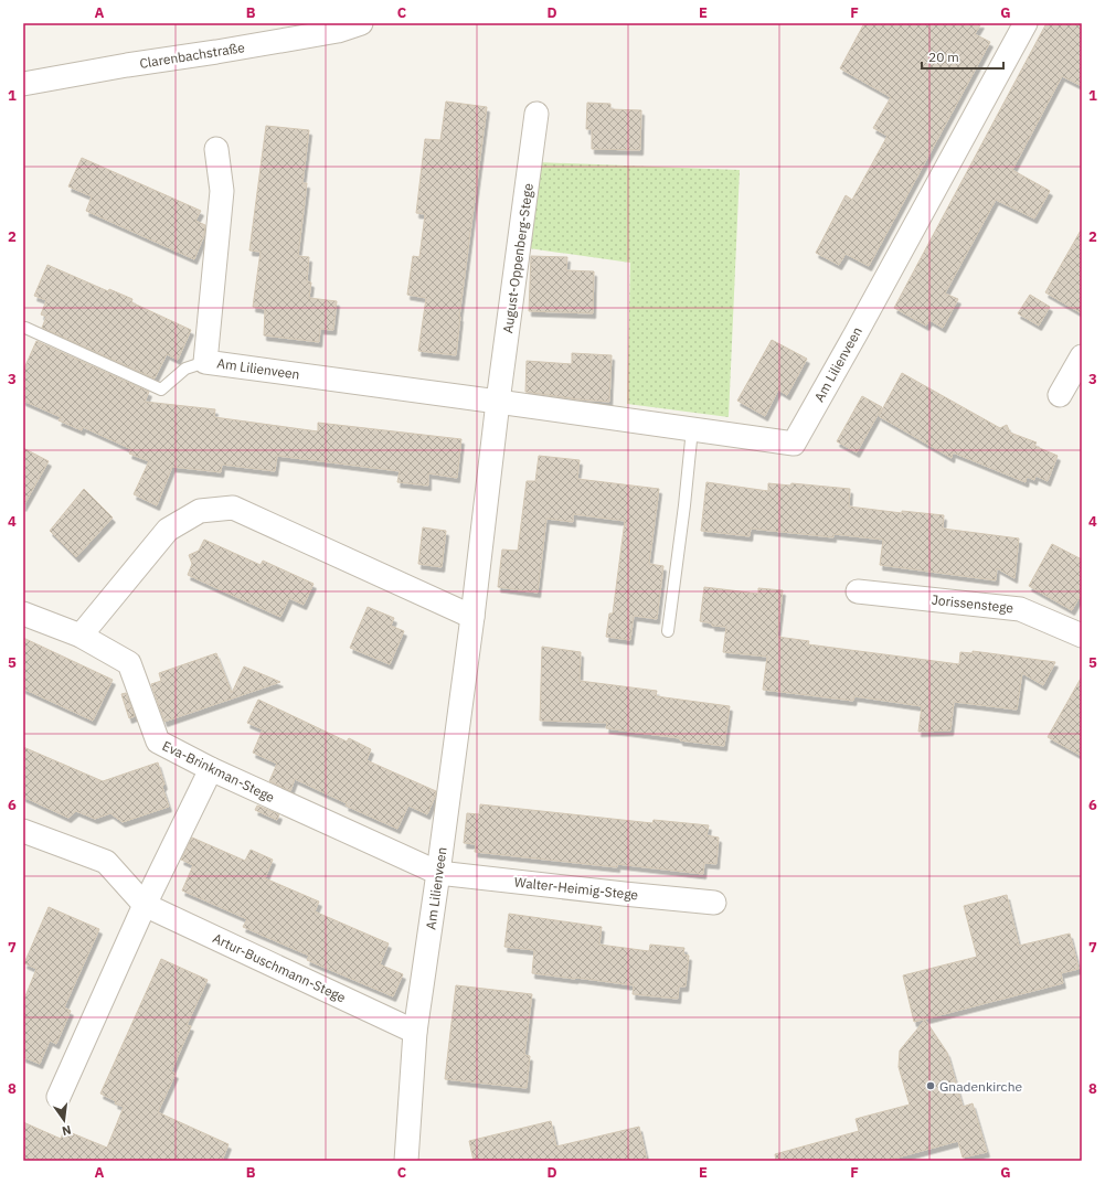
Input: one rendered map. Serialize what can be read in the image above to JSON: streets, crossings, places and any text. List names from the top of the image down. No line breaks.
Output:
{"streets":{"street":["Clarenbachstraße","August-Oppenberg-Stege","Am Lilienveen","Jorissenstege","Eva-Brinkman-Stege","Walter-Heimig-Stege","Artur-Buschmann-Stege"]},"crossings":[["August-Oppenberg-Stege","Am Lilienveen"],["Am Lilienveen","Eva-Brinkman-Stege"],["Am Lilienveen","Walter-Heimig-Stege"],["Am Lilienveen","Artur-Buschmann-Stege"],["Eva-Brinkman-Stege","Walter-Heimig-Stege"]],"places":["Gnadenkirche"],"scale_bar":"20 m","north":"bottom","grid":{"columns":["A","B","C","D","E","F","G"],"rows":["1","2","3","4","5","6","7","8"]}}
